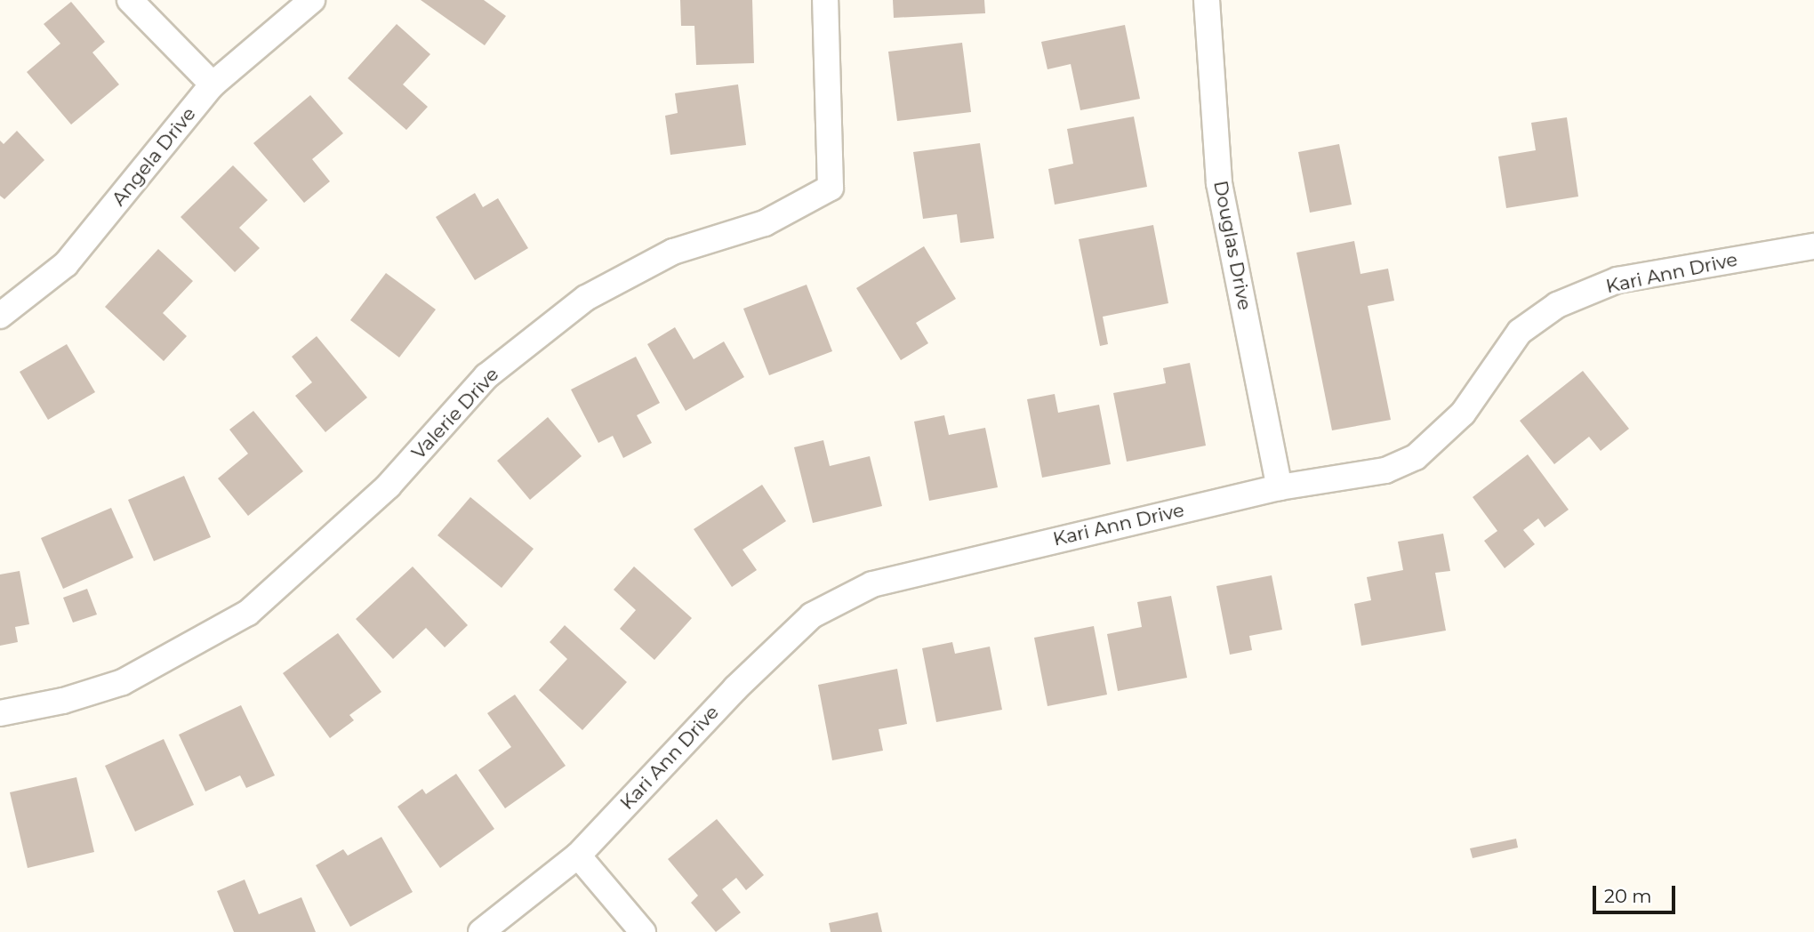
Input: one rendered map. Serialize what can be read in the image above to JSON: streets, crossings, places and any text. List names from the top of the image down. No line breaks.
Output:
{"streets":{"street":["Angela Drive","Douglas Drive","Kari Ann Drive","Valerie Drive"]},"crossings":[["Douglas Drive","Kari Ann Drive"]],"scale_bar":"20 m"}
